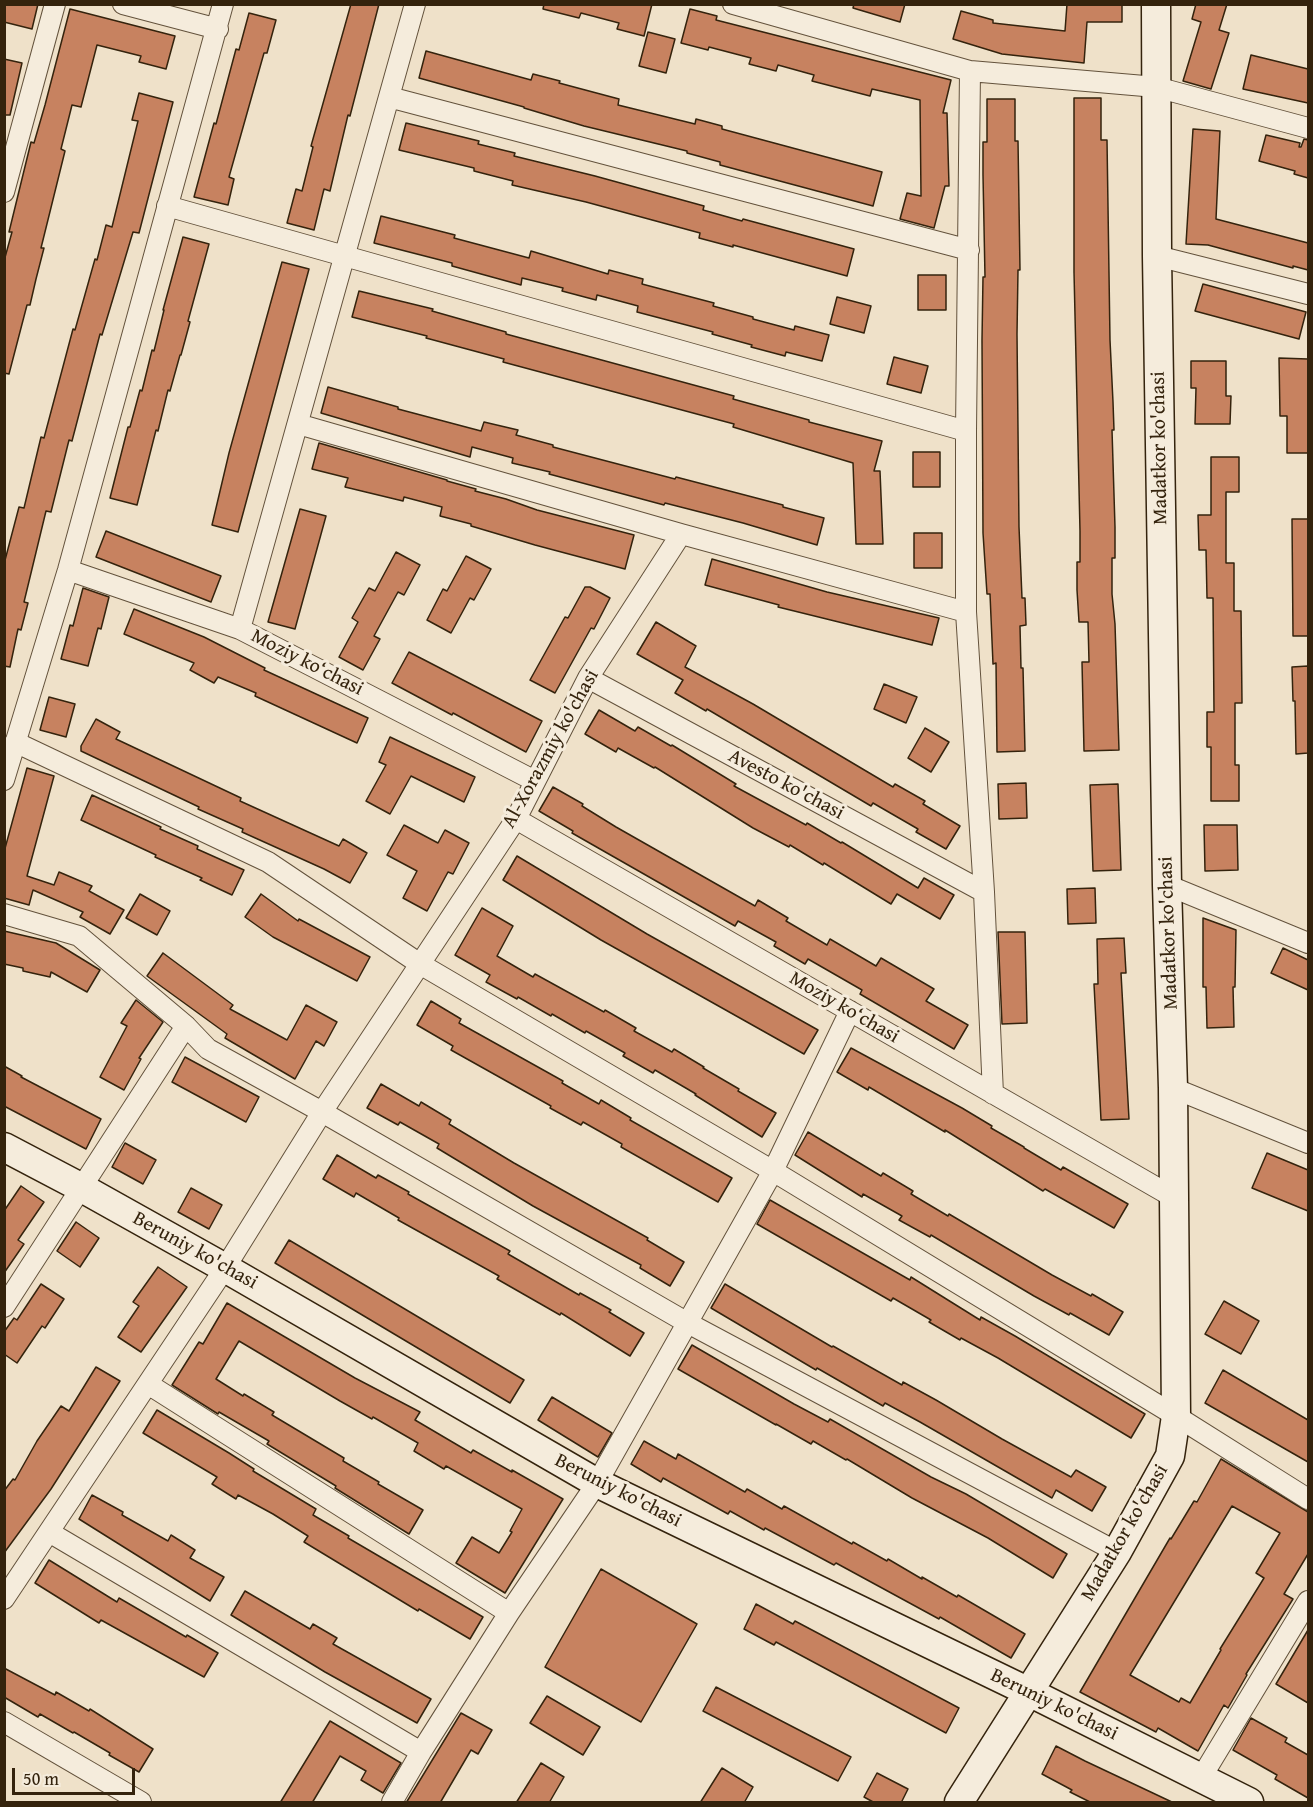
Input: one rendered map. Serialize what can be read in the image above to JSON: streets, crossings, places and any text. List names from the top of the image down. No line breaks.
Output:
{"streets":{"street":["Madatkor ko'chasi","Moziy ko‘chasi","Al-Xorazmiy ko'chasi","Avesto ko'chasi","Beruniy ko'chasi"]},"crossings":[["Madatkor ko'chasi","Moziy ko‘chasi"],["Madatkor ko'chasi","Beruniy ko'chasi"],["Moziy ko‘chasi","Al-Xorazmiy ko'chasi"],["Al-Xorazmiy ko'chasi","Avesto ko'chasi"],["Al-Xorazmiy ko'chasi","Beruniy ko'chasi"]],"scale_bar":"50 m"}
